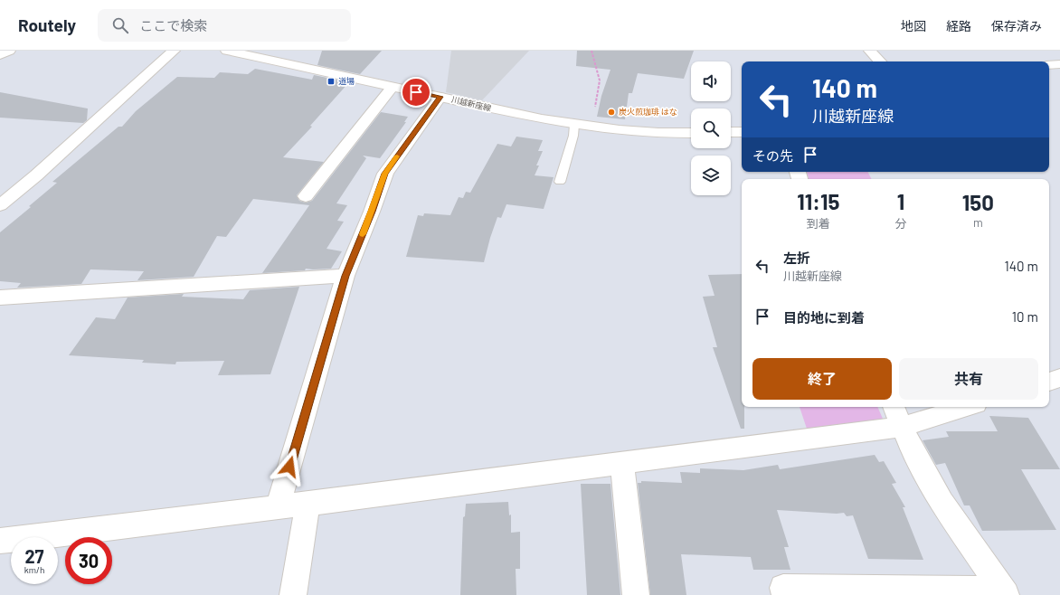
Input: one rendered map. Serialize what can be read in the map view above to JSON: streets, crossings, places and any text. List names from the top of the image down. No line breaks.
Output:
{"streets":{"street":["川越新座線"]},"places":{"transit":["道場"],"other":["炭火煎珈琲 はな"]},"page":{"header":"Routely","search":"ここで検索","nav":["地図","経路","保存済み"],"turn":["140 m","川越新座線"],"then":"その先","eta":["11:15","到着","1","分","150","m"],"list":[{"name":"左折","note":"川越新座線","value":"140 m"},{"name":"目的地に到着","value":"10 m"}],"buttons":["終了","共有"],"speed":"27 km/h","limit":"30"}}
